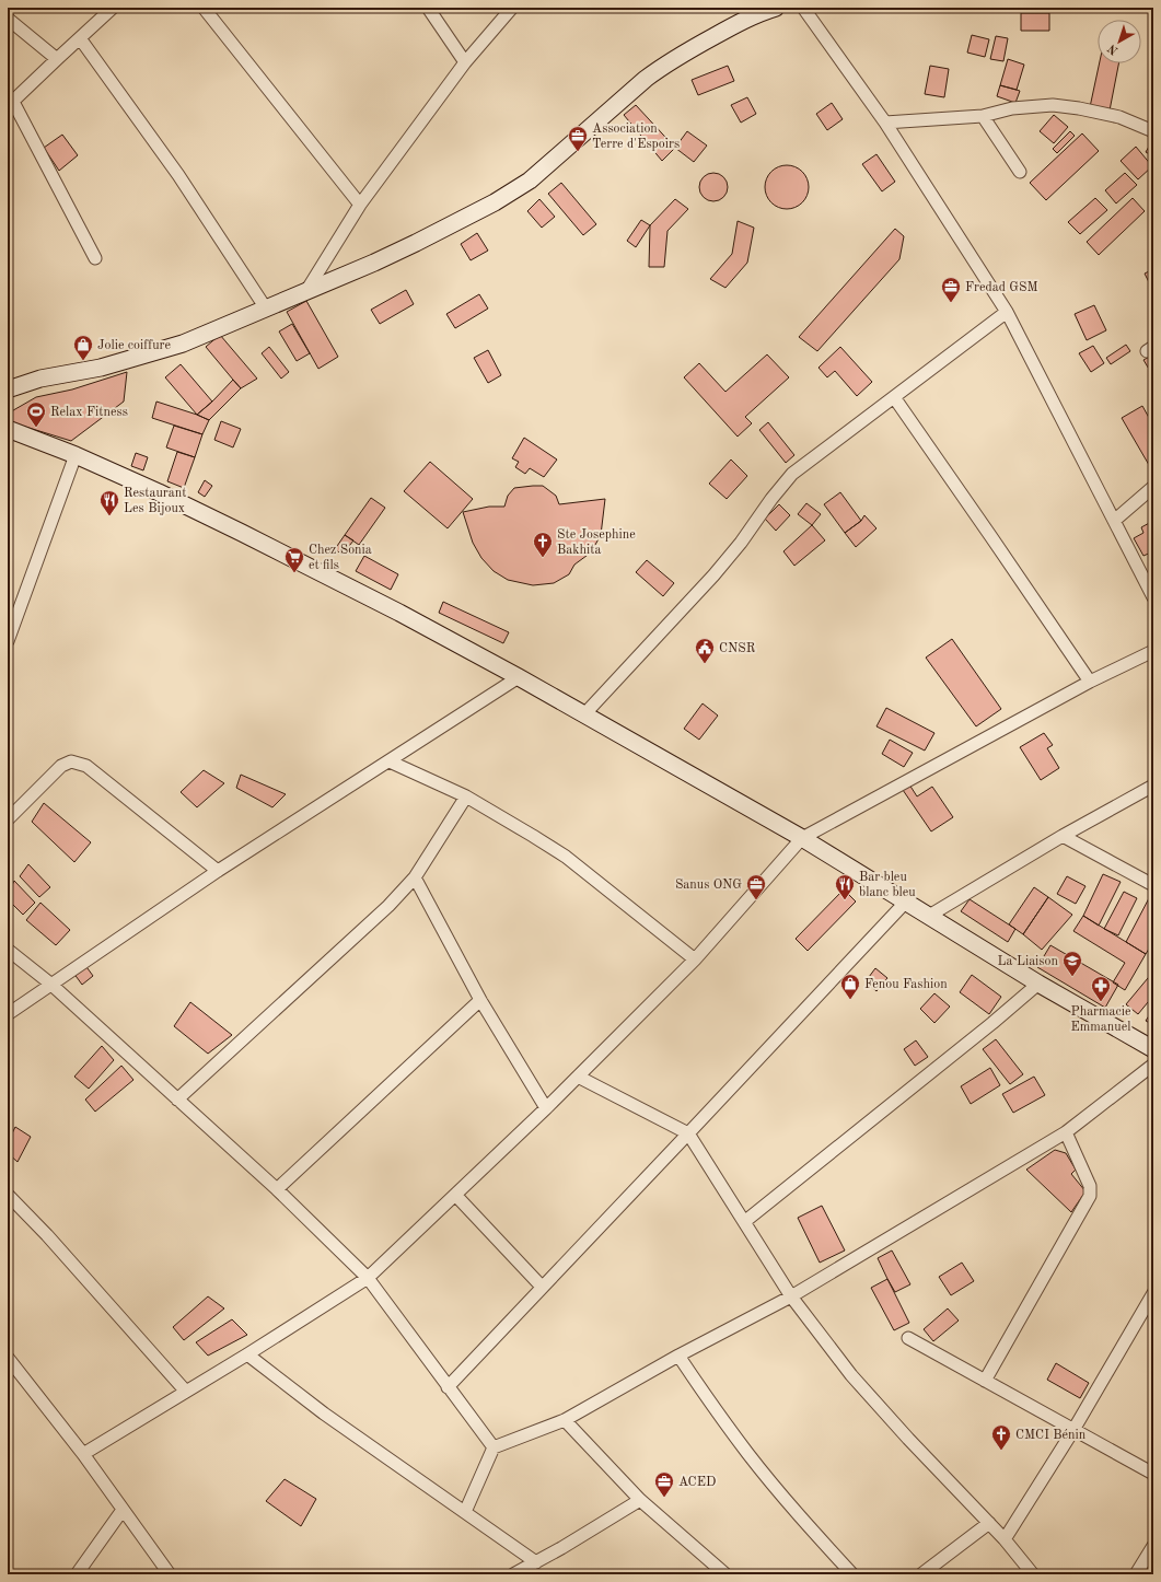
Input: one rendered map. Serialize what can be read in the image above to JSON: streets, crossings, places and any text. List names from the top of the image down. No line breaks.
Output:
{"places":{"office":["Association Terre d'Espoirs","Fredad GSM","Sanus ONG","ACED"],"shop":["Jolie coiffure","Fenou Fashion"],"sports":["Relax Fitness"],"restaurant":["Restaurant Les Bijoux","Bar bleu blanc bleu"],"church":["Ste Josephine Bakhita","CMCI Bénin"],"supermarket":["Chez Sonia et fils"],"public building":["CNSR"],"school or university":["La Liaison"],"pharmacy":["Pharmacie Emmanuel"]},"north":"bottom left"}
